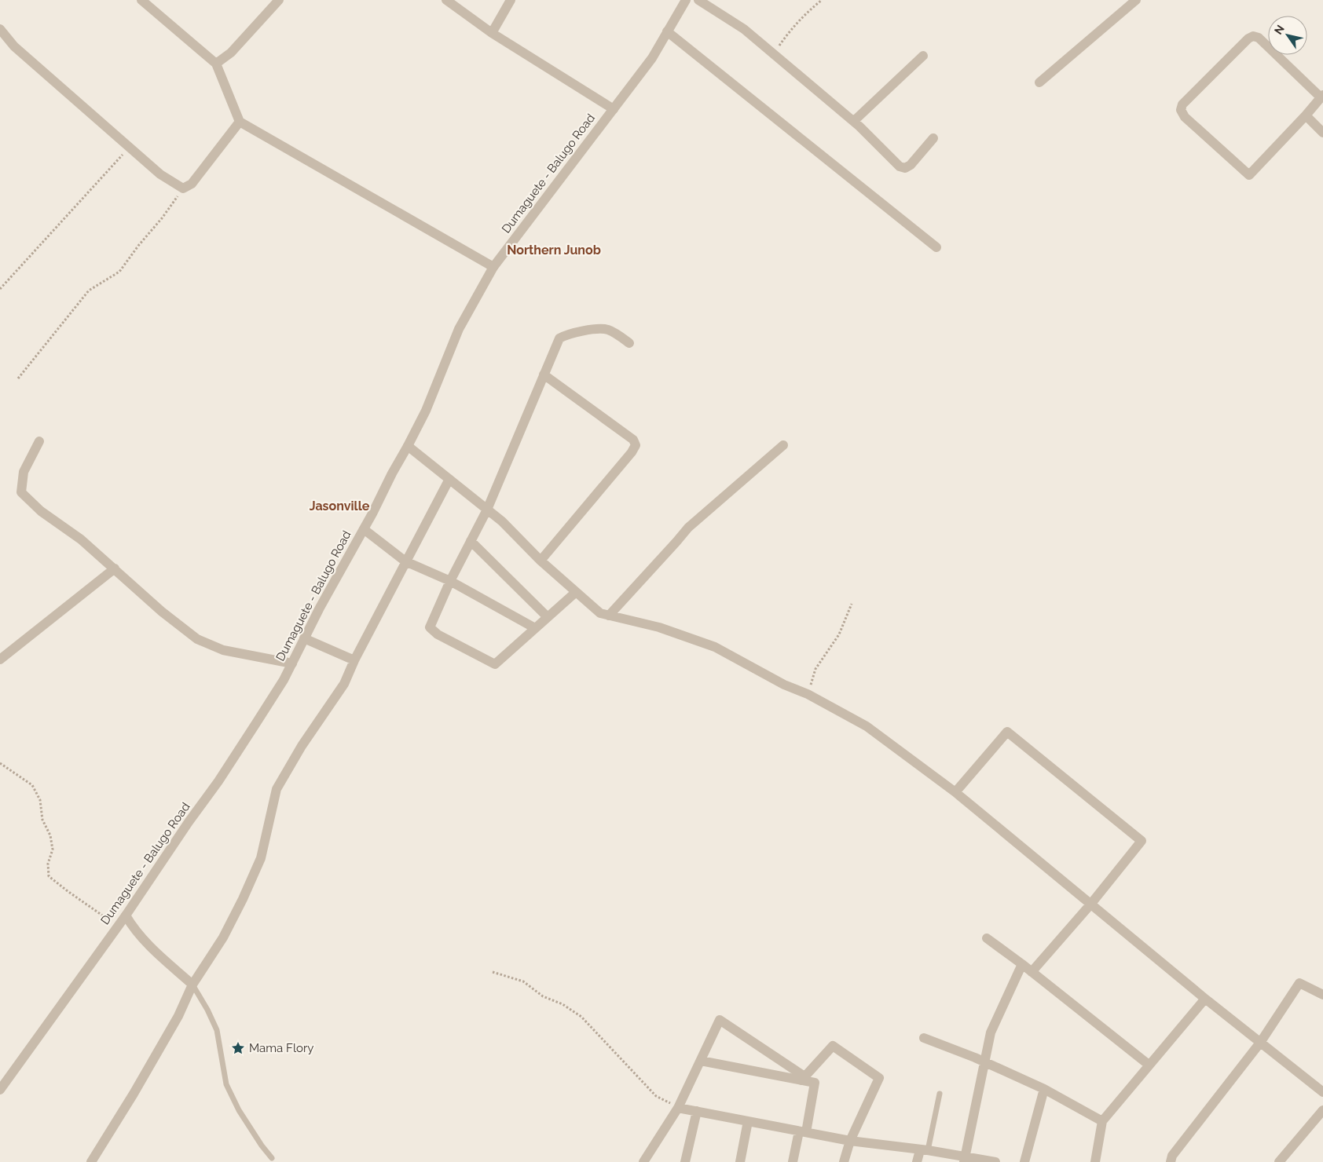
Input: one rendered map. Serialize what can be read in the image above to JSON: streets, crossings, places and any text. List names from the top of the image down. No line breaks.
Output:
{"streets":{"street":["Dumaguete - Balugo Road"]},"districts":["Northern Junob","Jasonville"],"places":{"place":["Mama Flory"]},"north":"top left"}
